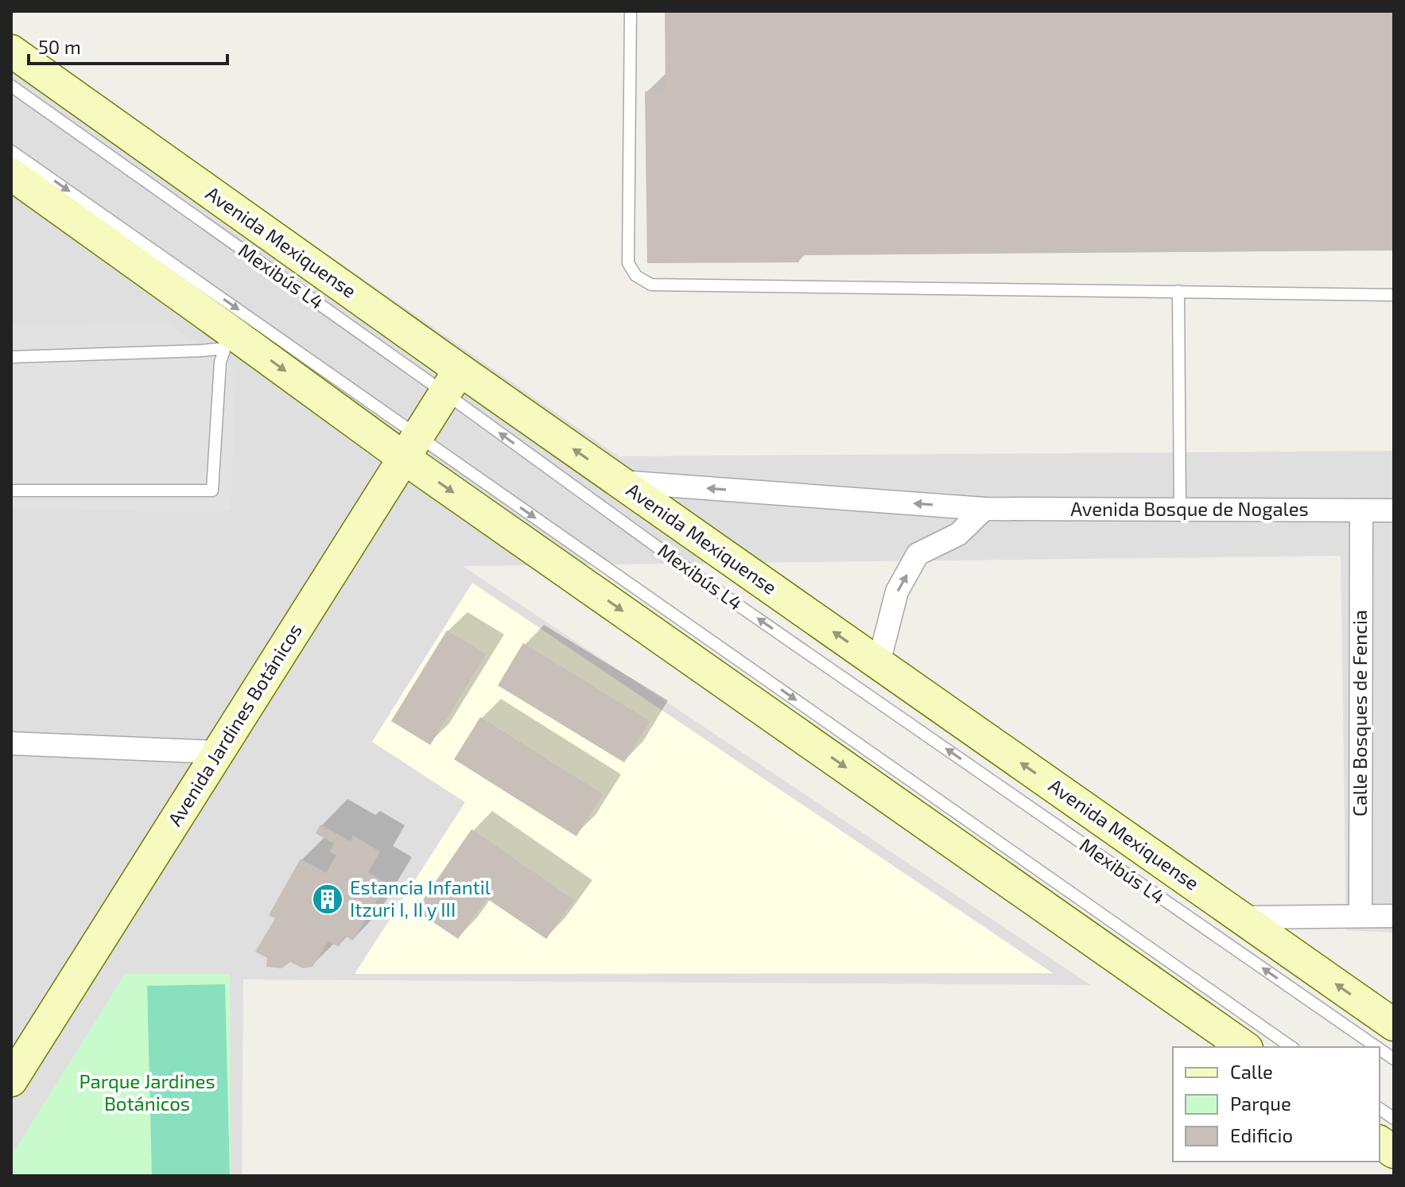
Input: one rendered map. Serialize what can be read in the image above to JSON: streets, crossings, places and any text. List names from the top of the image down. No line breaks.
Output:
{"streets":{"main road":["Avenida Mexiquense","Avenida Jardines Botánicos"],"street":["Avenida Bosque de Nogales","Calle Bosques de Fencia"],"lane":["Mexibús L4"]},"crossings":[["Avenida Mexiquense","Mexibús L4"],["Avenida Mexiquense","Avenida Bosque de Nogales"],["Avenida Mexiquense","Avenida Jardines Botánicos"],["Mexibús L4","Avenida Jardines Botánicos"],["Avenida Bosque de Nogales","Calle Bosques de Fencia"]],"one_way":["Avenida Bosque de Nogales"],"parks":["Parque Jardines Botánicos"],"places":{"building":["Estancia Infantil Itzuri I, II y III"]},"legend":["Calle","Parque","Edificio"],"scale_bar":"50 m"}
